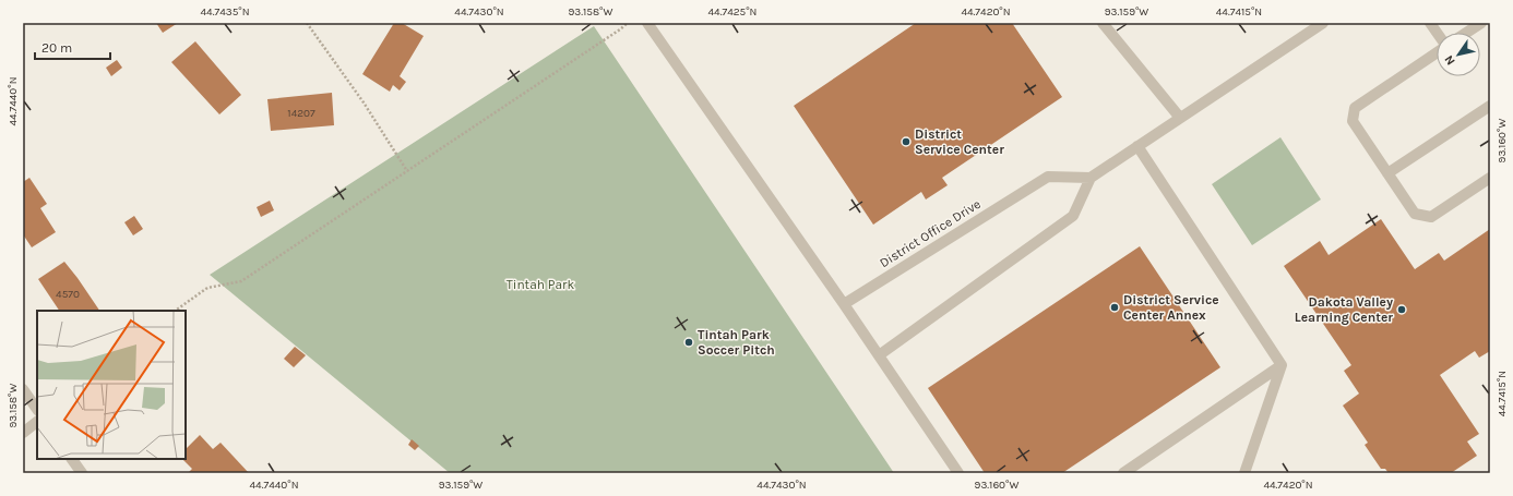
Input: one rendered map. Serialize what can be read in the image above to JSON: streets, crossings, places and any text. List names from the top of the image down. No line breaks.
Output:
{"streets":{"street":["District Office Drive"]},"parks":["Tintah Park"],"places":["District Service Center","District Service Center Annex","Dakota Valley Learning Center","Tintah Park Soccer Pitch"],"house_numbers":["14207","4570"],"scale_bar":"20 m","north":"bottom left","coordinates":["44.7435°N","44.7430°N","93.158°W","44.7425°N","44.7420°N","93.159°W","44.7415°N","44.7440°N","93.160°W"]}
